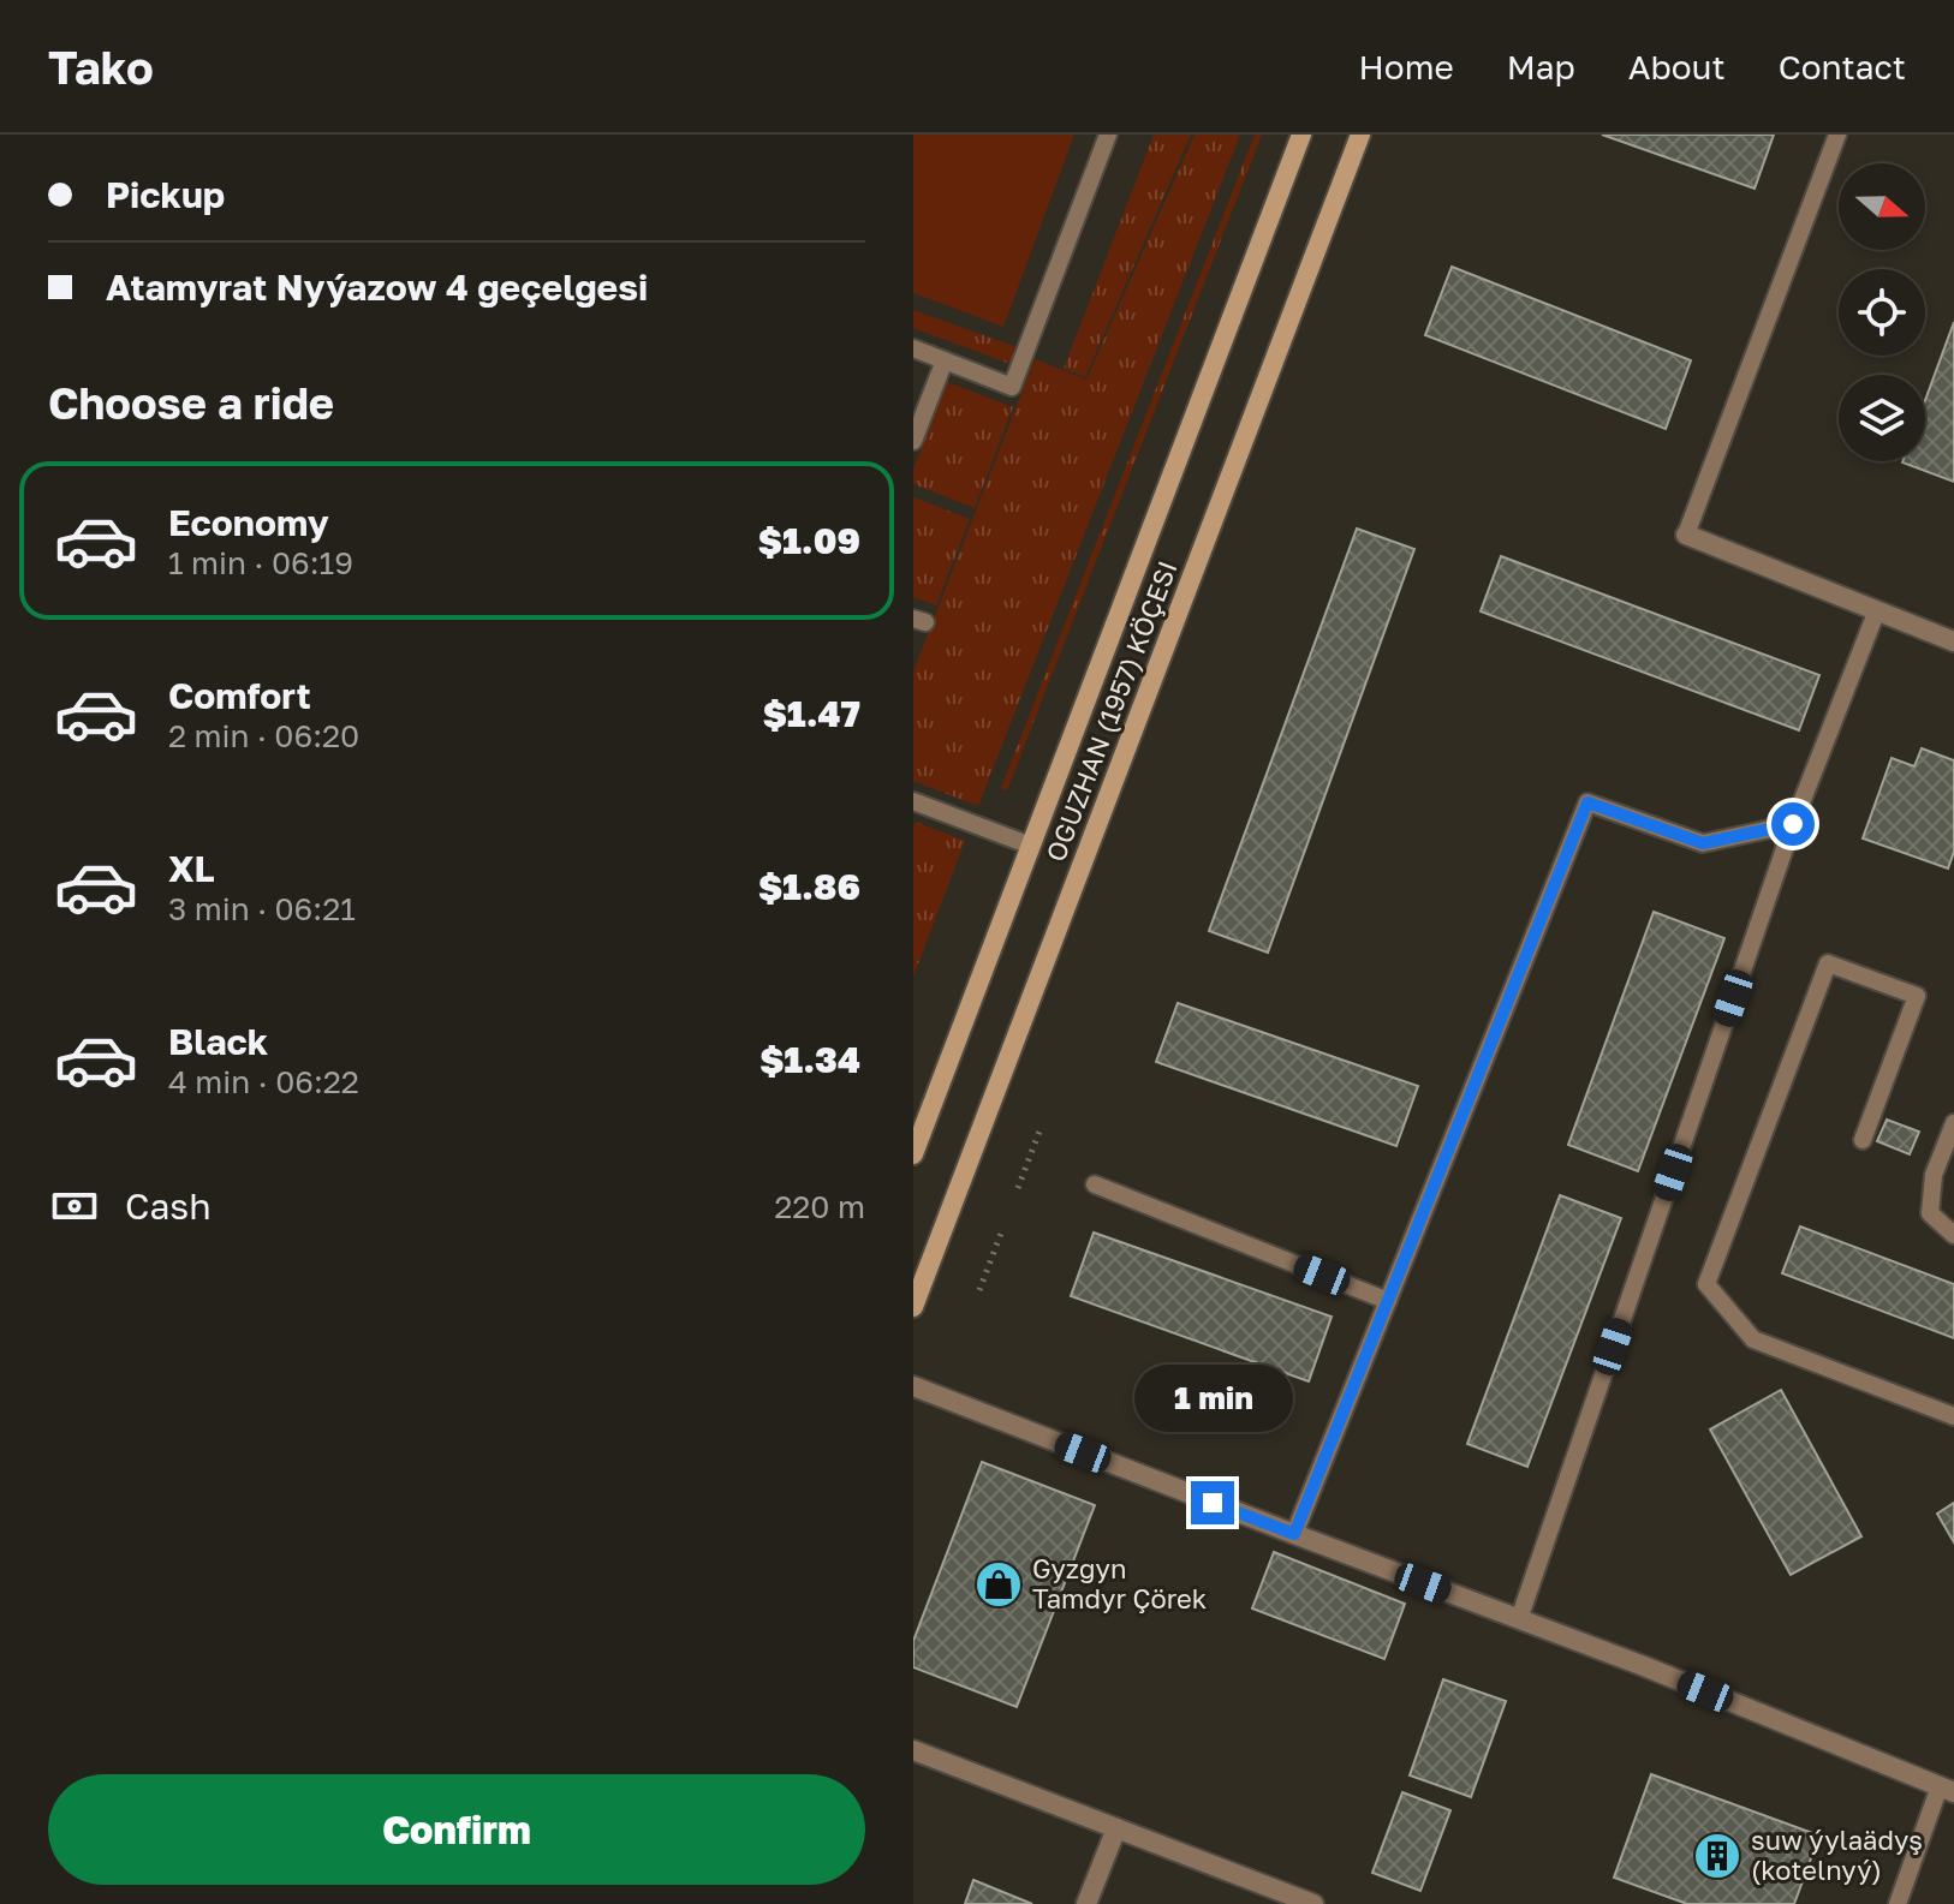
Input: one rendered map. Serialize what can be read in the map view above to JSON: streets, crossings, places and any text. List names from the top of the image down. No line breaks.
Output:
{"streets":{"main road":["OGUZHAN (1957) KÖÇESI"]},"places":{"shop":["Gyzgyn Tamdyr Çörek"],"building":["suw ýylaädyş (kotelnyý)"]},"north":"right","page":{"header":"Tako","nav":["Home","Map","About","Contact"],"banner":["Pickup","Atamyrat Nyýazow 4 geçelgesi"],"heading":"Choose a ride","list":[{"name":"Economy","note":"1 min · 06:19","value":"$1.09"},{"name":"Comfort","note":"2 min · 06:20","value":"$1.47"},{"name":"XL","note":"3 min · 06:21","value":"$1.86"},{"name":"Black","note":"4 min · 06:22","value":"$1.34"}],"pay":["Cash","220 m"],"bubble":"1 min","buttons":"Confirm"}}
